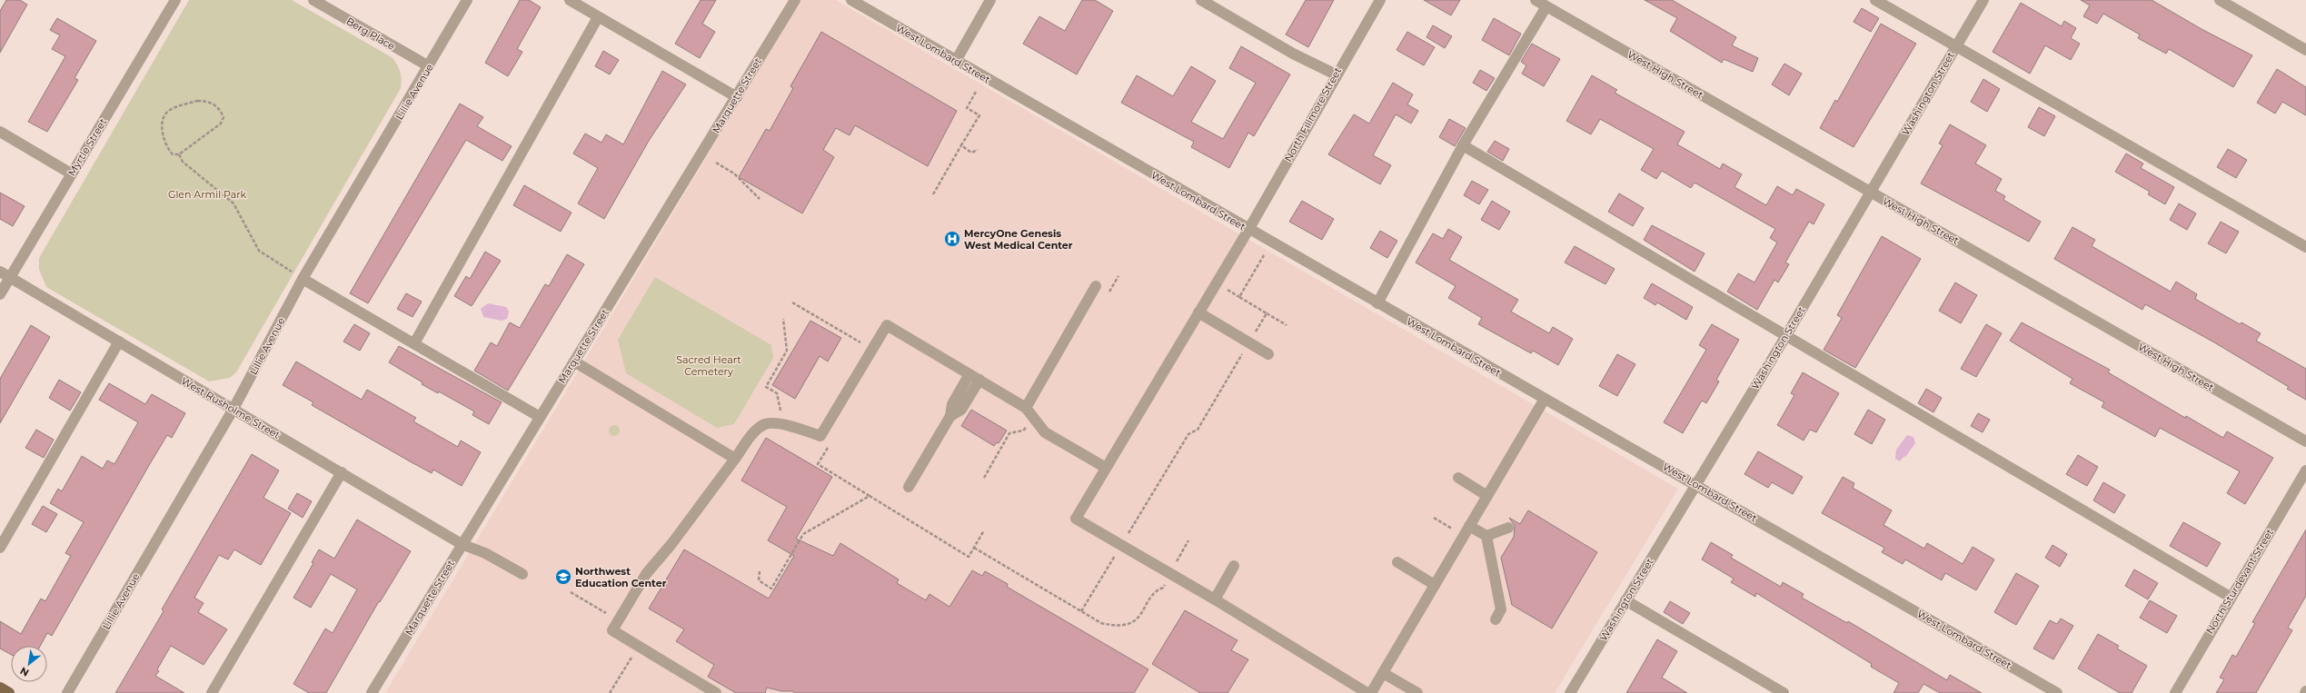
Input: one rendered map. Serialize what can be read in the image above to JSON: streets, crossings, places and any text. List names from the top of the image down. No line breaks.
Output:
{"streets":{"street":["Berg Place","West Lombard Street","West High Street","Lillie Avenue","Washington Street","Marquette Street","North Fillmore Street","Myrtle Street","West Rusholme Street","North Sturdevant Street"]},"crossings":[["Berg Place","Lillie Avenue"],["West Lombard Street","Washington Street"],["West Lombard Street","North Fillmore Street"],["West High Street","Washington Street"],["Lillie Avenue","West Rusholme Street"],["Marquette Street","West Rusholme Street"],["Myrtle Street","West Rusholme Street"]],"parks":["Glen Armil Park","Sacred Heart Cemetery"],"places":{"hospital":["MercyOne Genesis West Medical Center"],"school or university":["Northwest Education Center"]},"north":"bottom left"}
